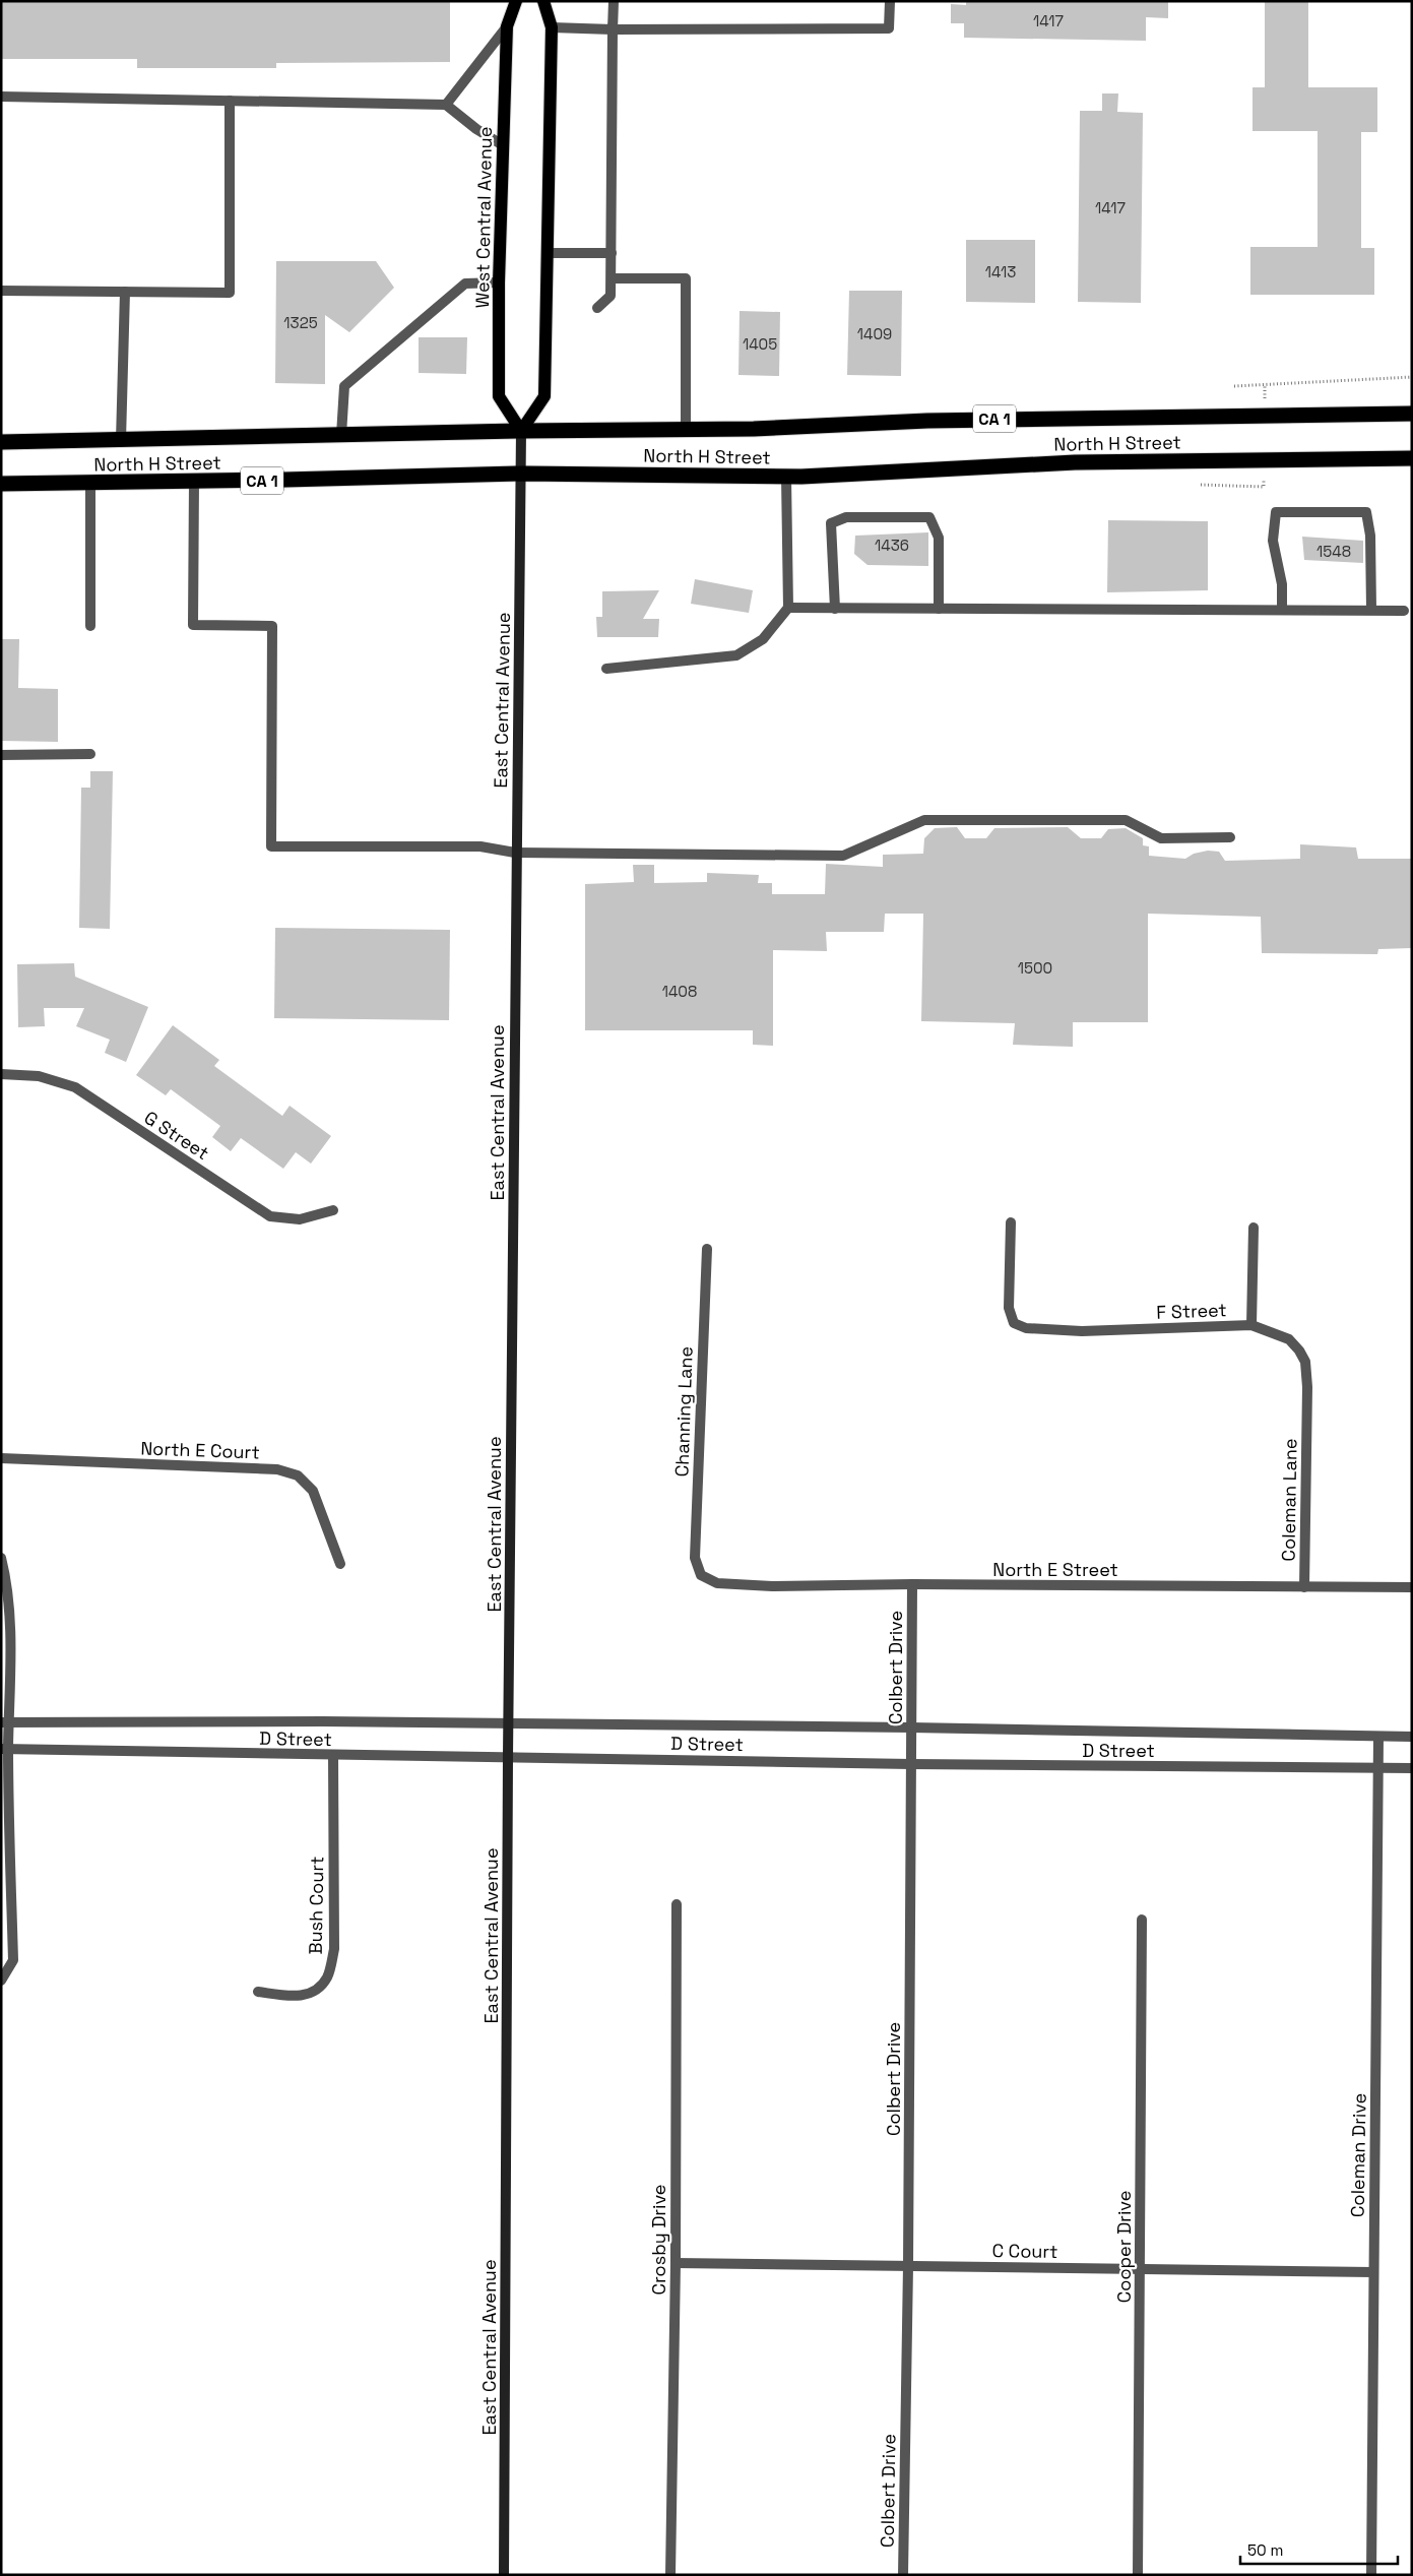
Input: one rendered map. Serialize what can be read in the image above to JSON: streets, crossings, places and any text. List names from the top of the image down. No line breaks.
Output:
{"streets":{"highway":["CA 1","North H Street"],"main road":["West Central Avenue","East Central Avenue"],"street":["G Street","F Street","Channing Lane","North E Court","Coleman Lane","North E Street","Colbert Drive","D Street","Bush Court","Coleman Drive","Crosby Drive","Cooper Drive","C Court"]},"crossings":[["West Central Avenue","North H Street"],["North H Street","East Central Avenue"],["East Central Avenue","D Street"],["F Street","Coleman Lane"],["Channing Lane","North E Street"],["Coleman Lane","North E Street"],["North E Street","Colbert Drive"],["Colbert Drive","D Street"],["Colbert Drive","C Court"],["D Street","Bush Court"],["D Street","Coleman Drive"],["Coleman Drive","C Court"],["Crosby Drive","C Court"],["Cooper Drive","C Court"]],"house_numbers":["1417","1417","1413","1325","1409","1405","1436","1548","1500","1408"],"scale_bar":"50 m"}
